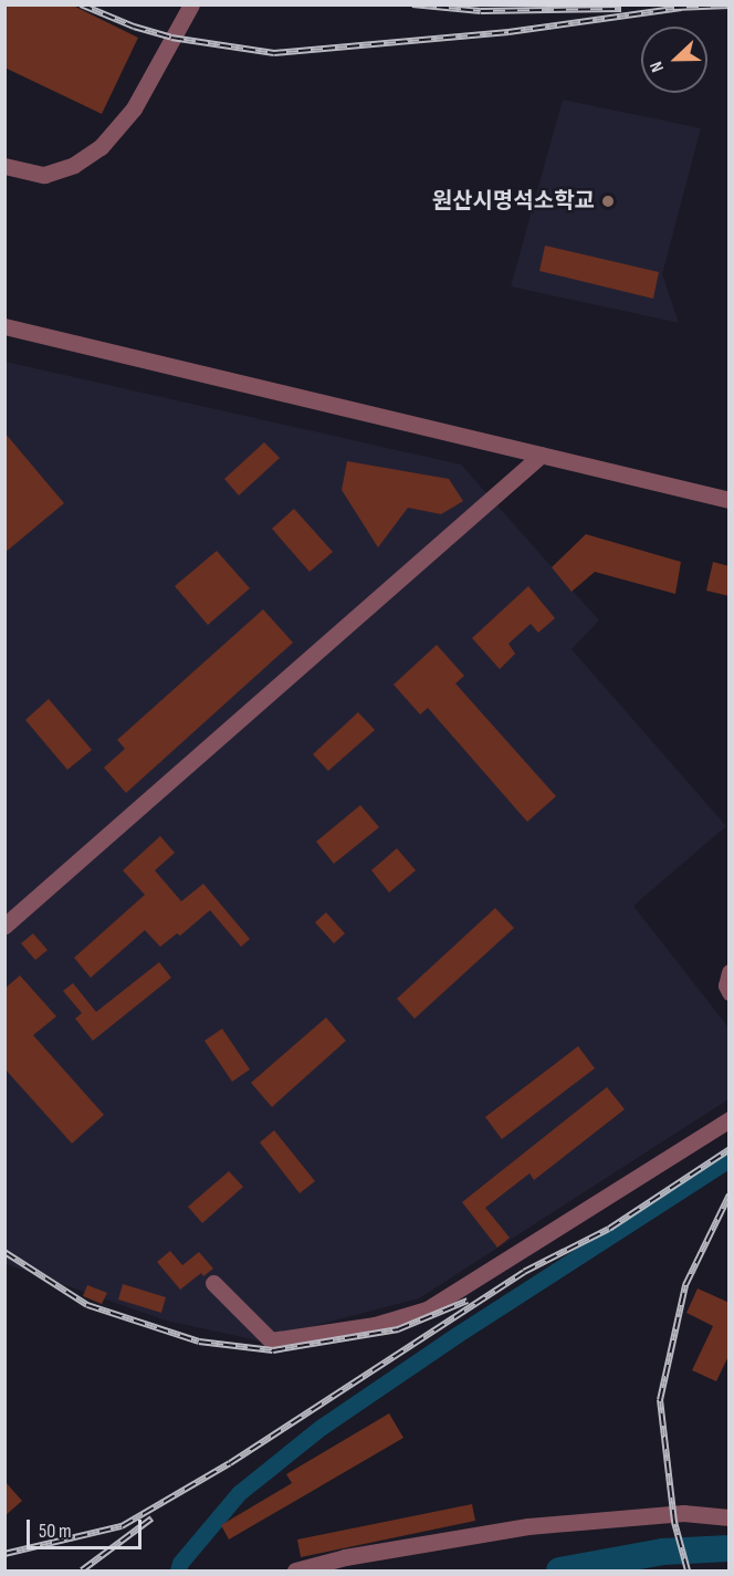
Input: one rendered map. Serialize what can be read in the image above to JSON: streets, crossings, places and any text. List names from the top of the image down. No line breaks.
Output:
{"places":["원산시명석소학교"],"scale_bar":"50 m","north":"left"}
